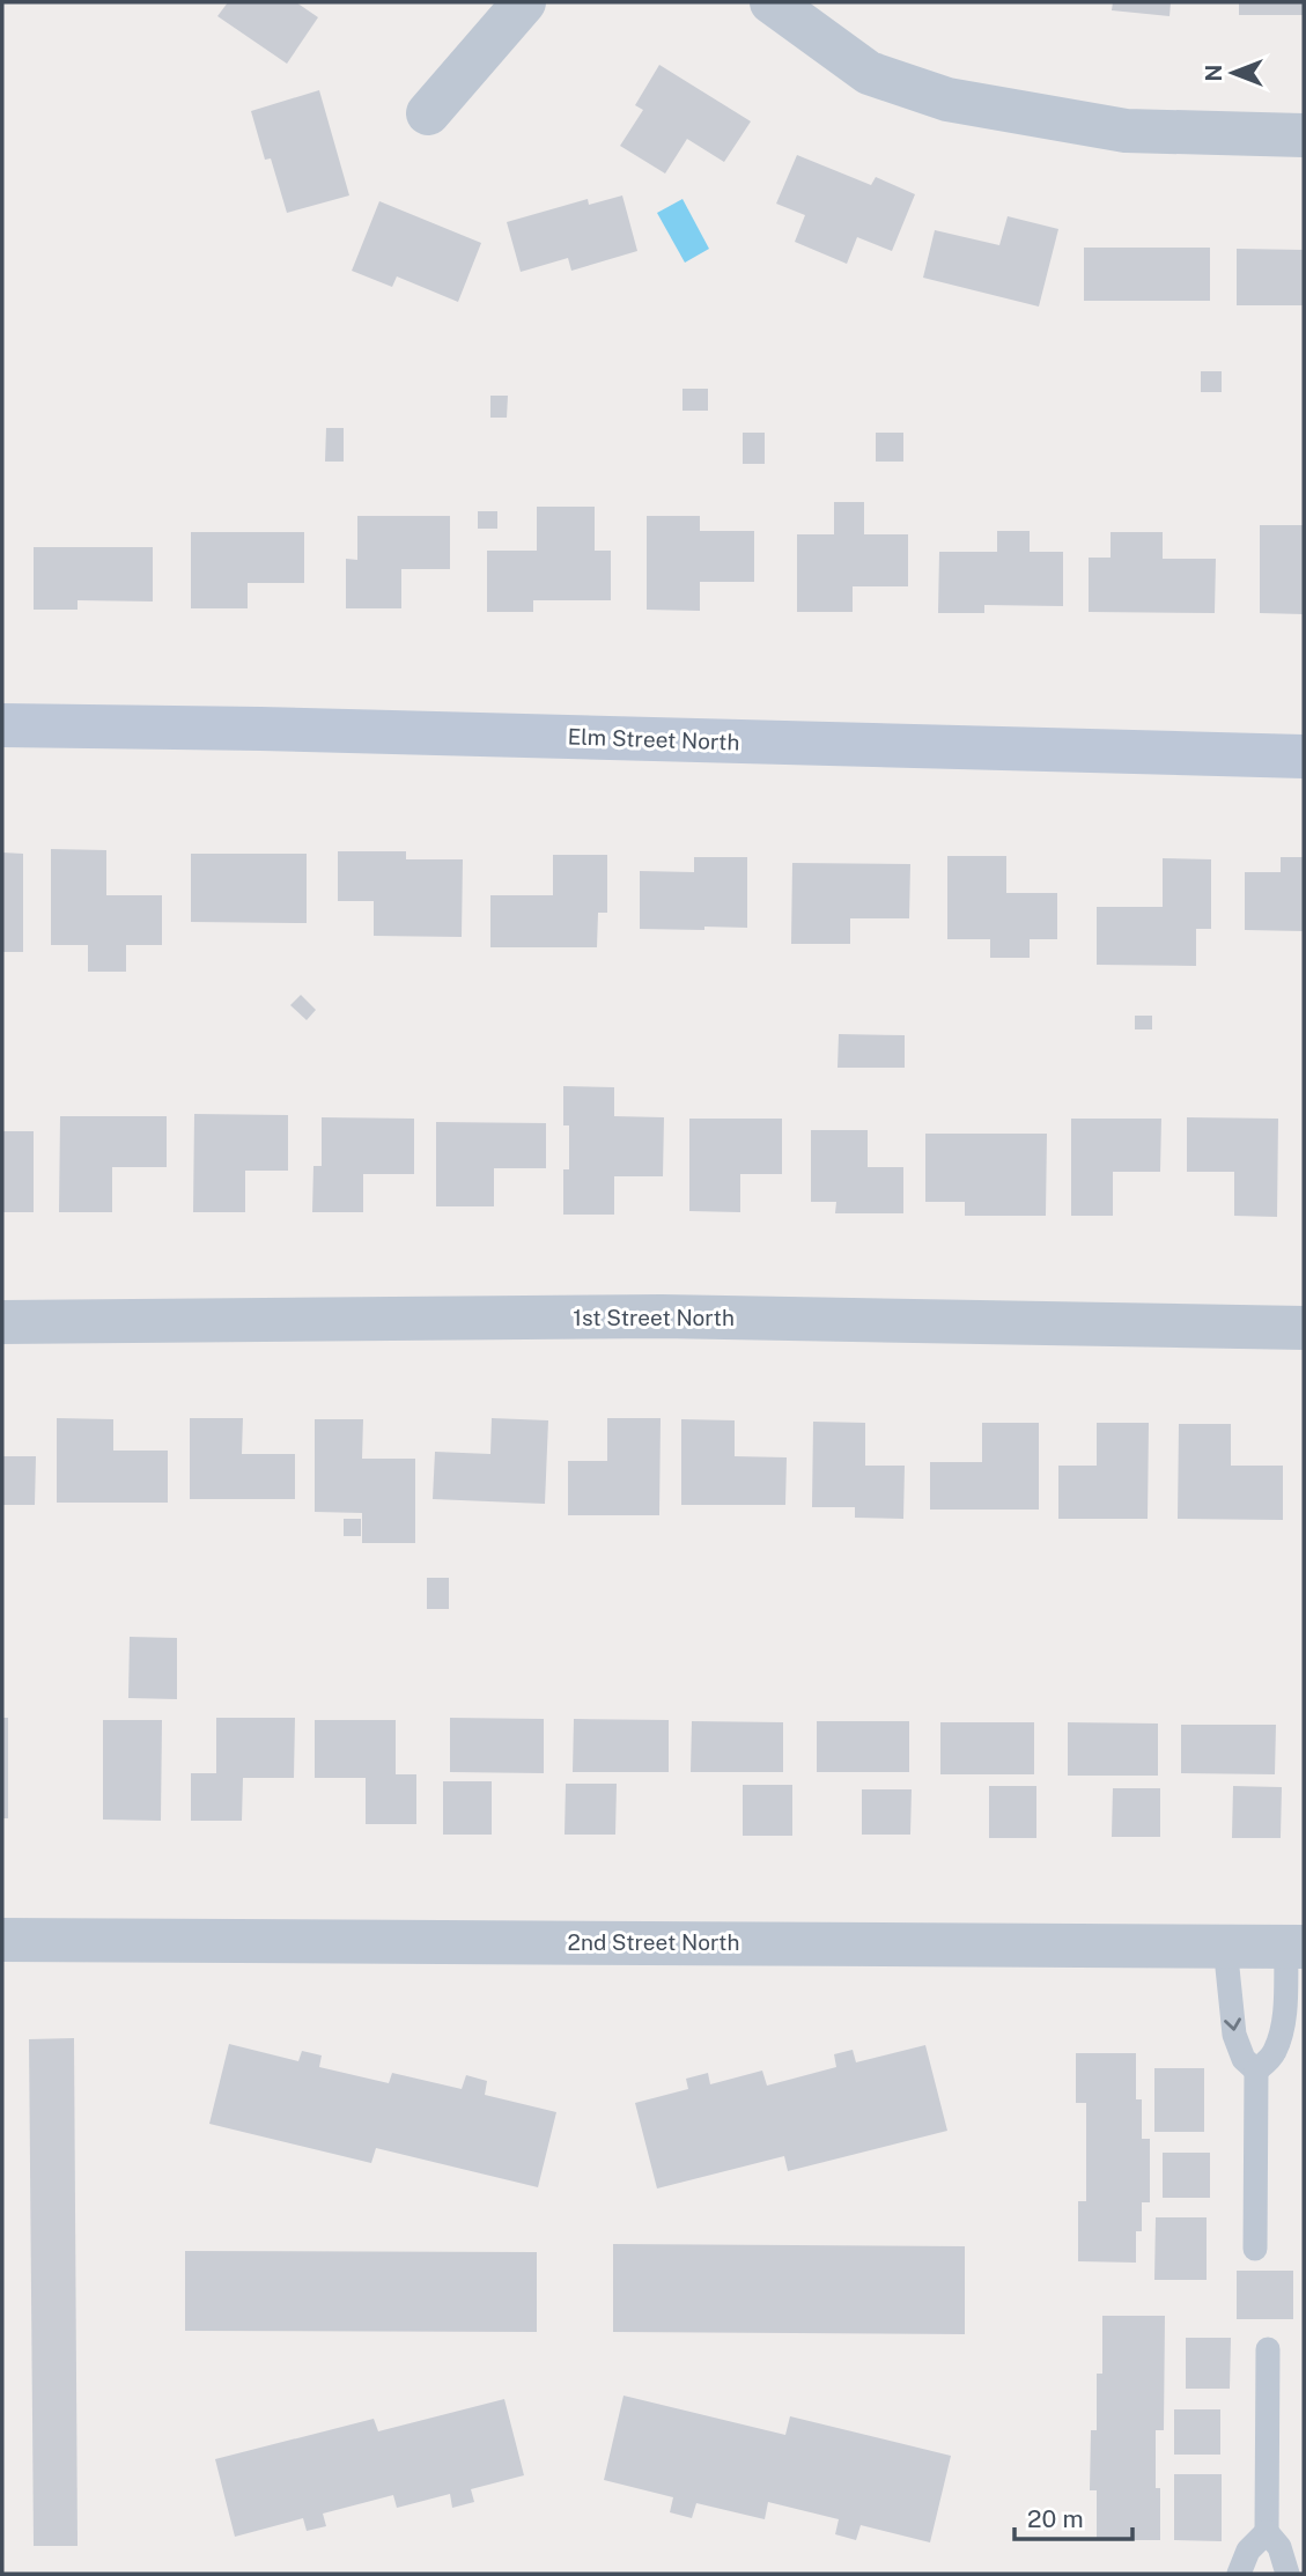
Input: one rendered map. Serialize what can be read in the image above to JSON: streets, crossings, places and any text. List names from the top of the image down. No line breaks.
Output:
{"streets":{"street":["Elm Street North","1st Street North","2nd Street North"]},"scale_bar":"20 m","north":"left"}
